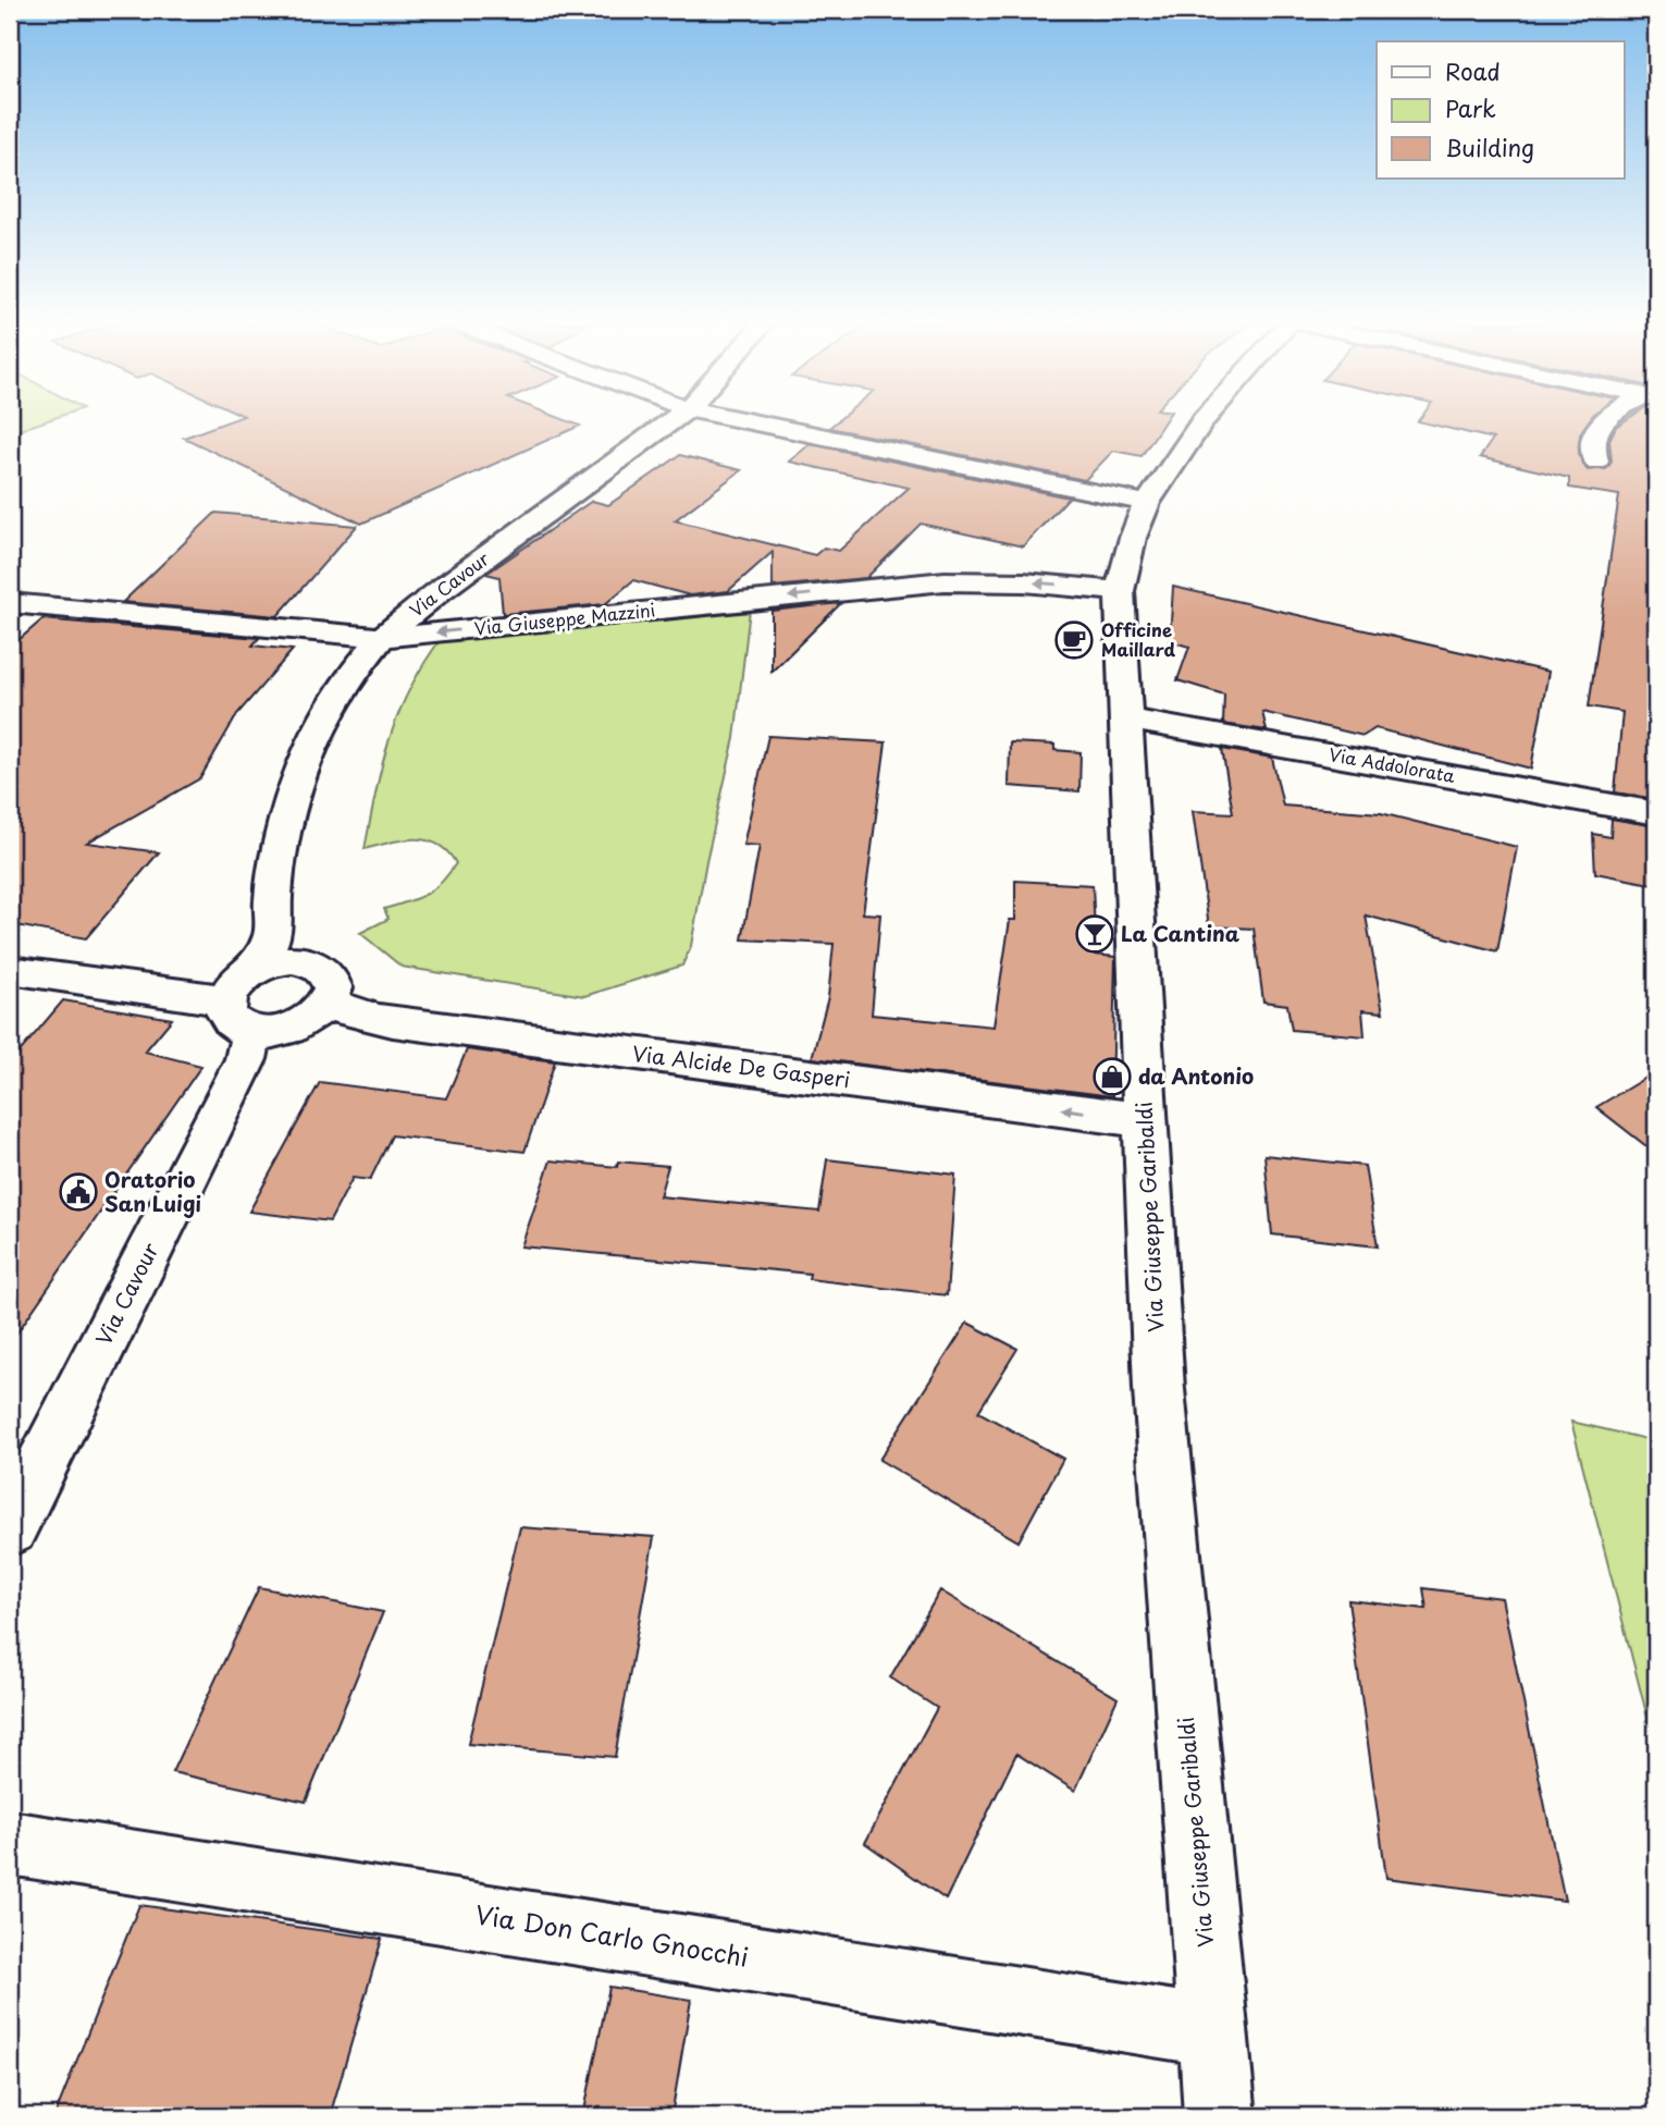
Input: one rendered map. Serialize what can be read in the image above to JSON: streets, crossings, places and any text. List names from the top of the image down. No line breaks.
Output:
{"streets":{"street":["Via Cavour","Via Giuseppe Mazzini","Via Addolorata","Via Alcide De Gasperi","Via Giuseppe Garibaldi","Via Don Carlo Gnocchi"]},"crossings":[["Via Cavour","Via Giuseppe Mazzini"],["Via Giuseppe Mazzini","Via Giuseppe Garibaldi"],["Via Addolorata","Via Giuseppe Garibaldi"],["Via Alcide De Gasperi","Via Giuseppe Garibaldi"],["Via Giuseppe Garibaldi","Via Don Carlo Gnocchi"]],"one_way":["Via Alcide De Gasperi"],"places":{"cafe":["Officine Maillard"],"bar":["La Cantina"],"shop":["da Antonio"],"public building":["Oratorio San Luigi"]},"legend":["Road","Park","Building"]}
